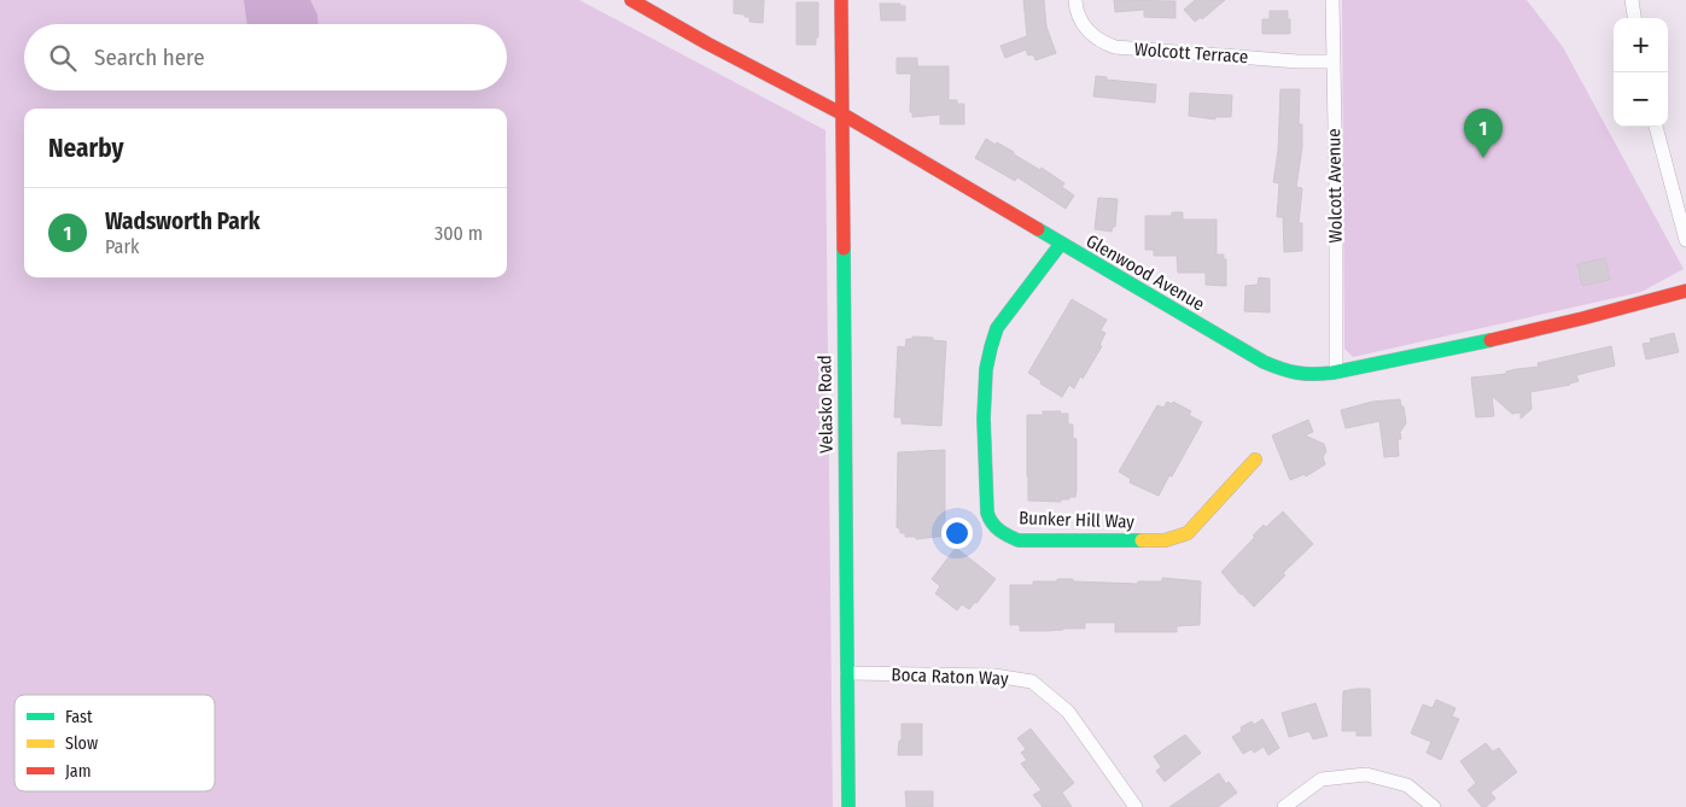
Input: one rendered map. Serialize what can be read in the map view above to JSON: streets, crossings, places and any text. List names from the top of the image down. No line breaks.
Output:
{"streets":{"street":["Wolcott Terrace","Wolcott Avenue","Glenwood Avenue","Velasko Road","Bunker Hill Way","Boca Raton Way"]},"crossings":[["Wolcott Terrace","Wolcott Avenue"],["Wolcott Avenue","Glenwood Avenue"],["Glenwood Avenue","Velasko Road"],["Glenwood Avenue","Bunker Hill Way"],["Velasko Road","Boca Raton Way"]],"legend":["Fast","Slow","Jam"],"page":{"map_buttons":["+","−"],"search":"Search here","pins":"1","heading":"Nearby","list":[{"mark":"1","name":"Wadsworth Park","note":"Park","value":"300 m"}]}}
